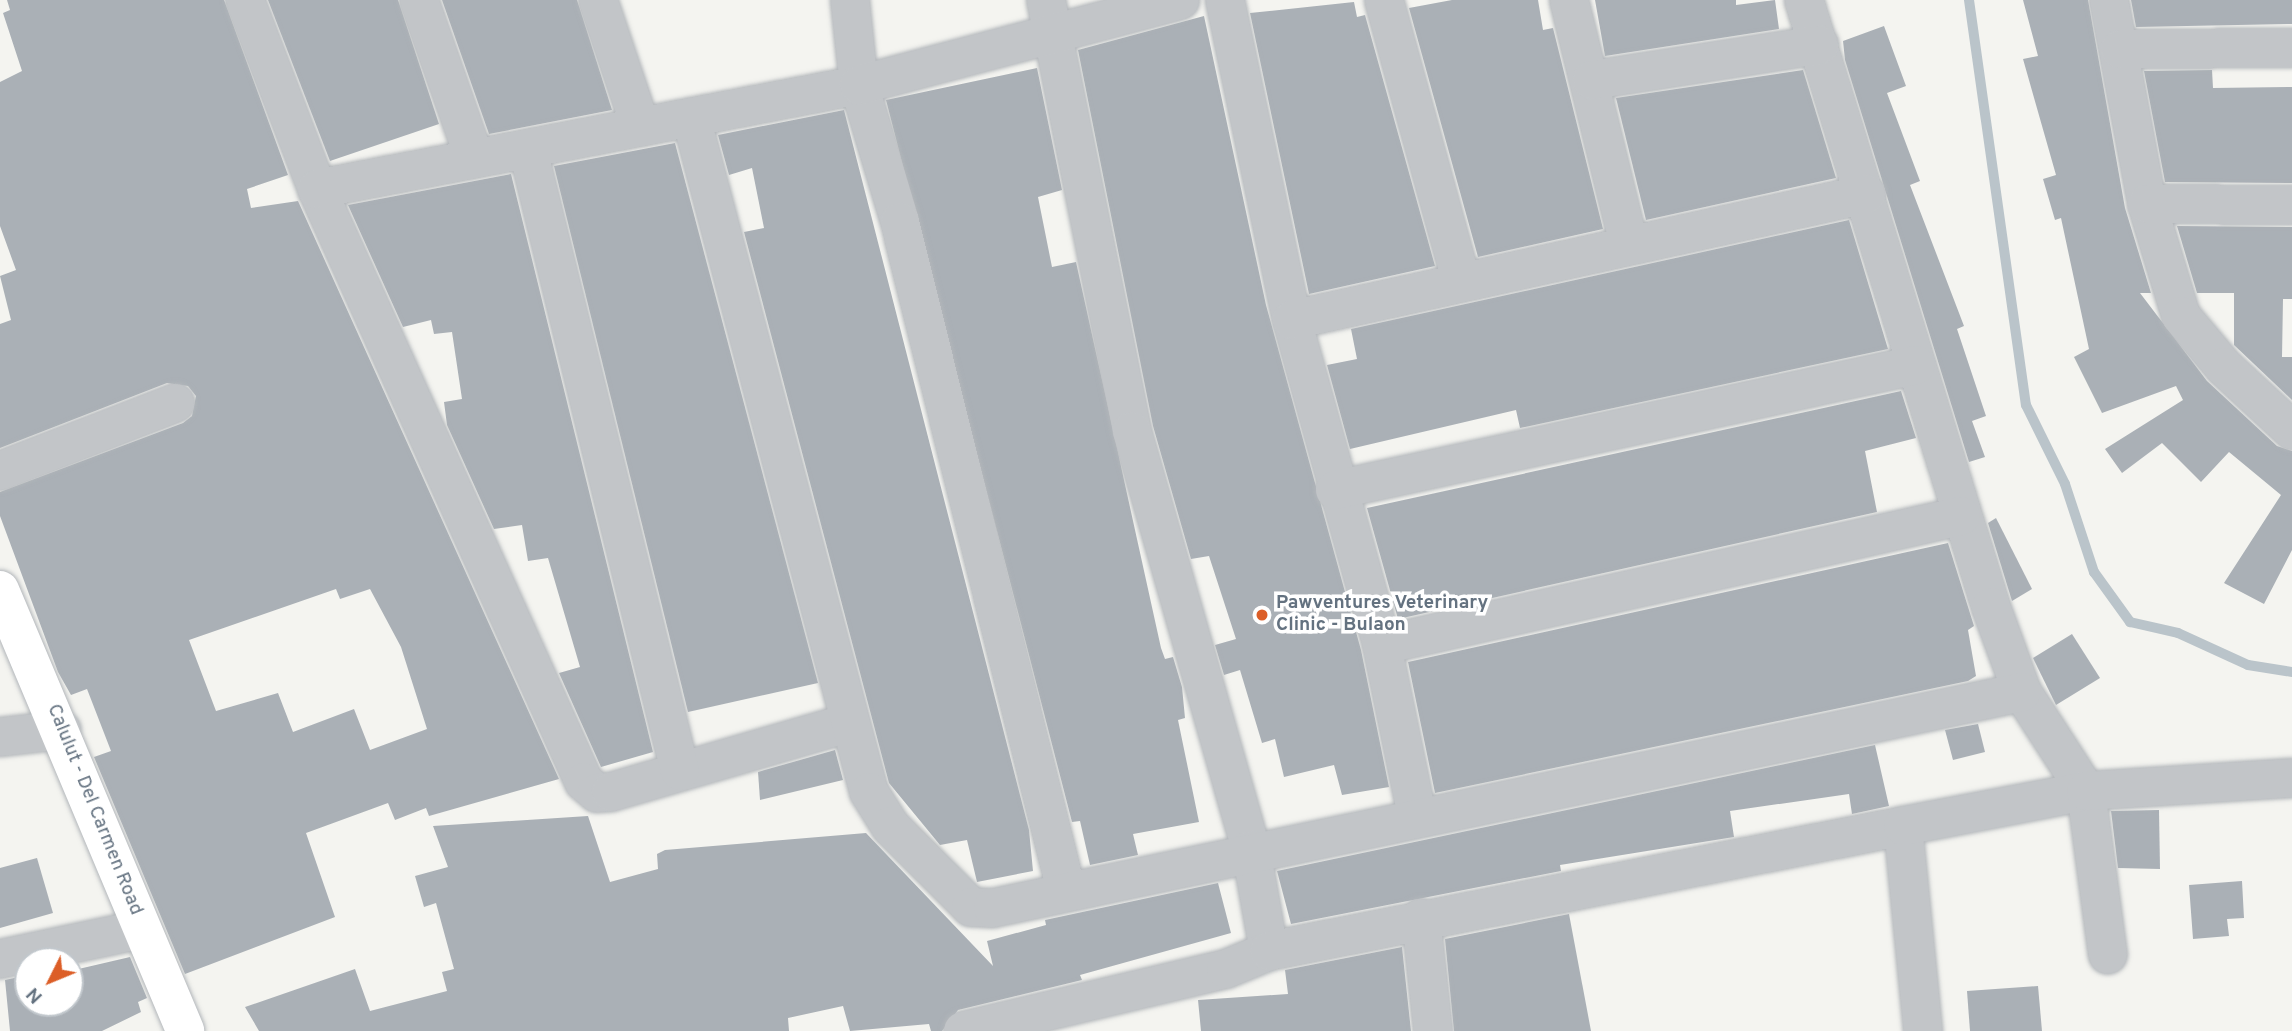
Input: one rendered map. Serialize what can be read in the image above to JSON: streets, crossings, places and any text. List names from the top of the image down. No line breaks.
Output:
{"streets":{"main road":["Calulut - Del Carmen Road"]},"places":["Pawventures Veterinary Clinic - Bulaon"],"north":"bottom left"}
